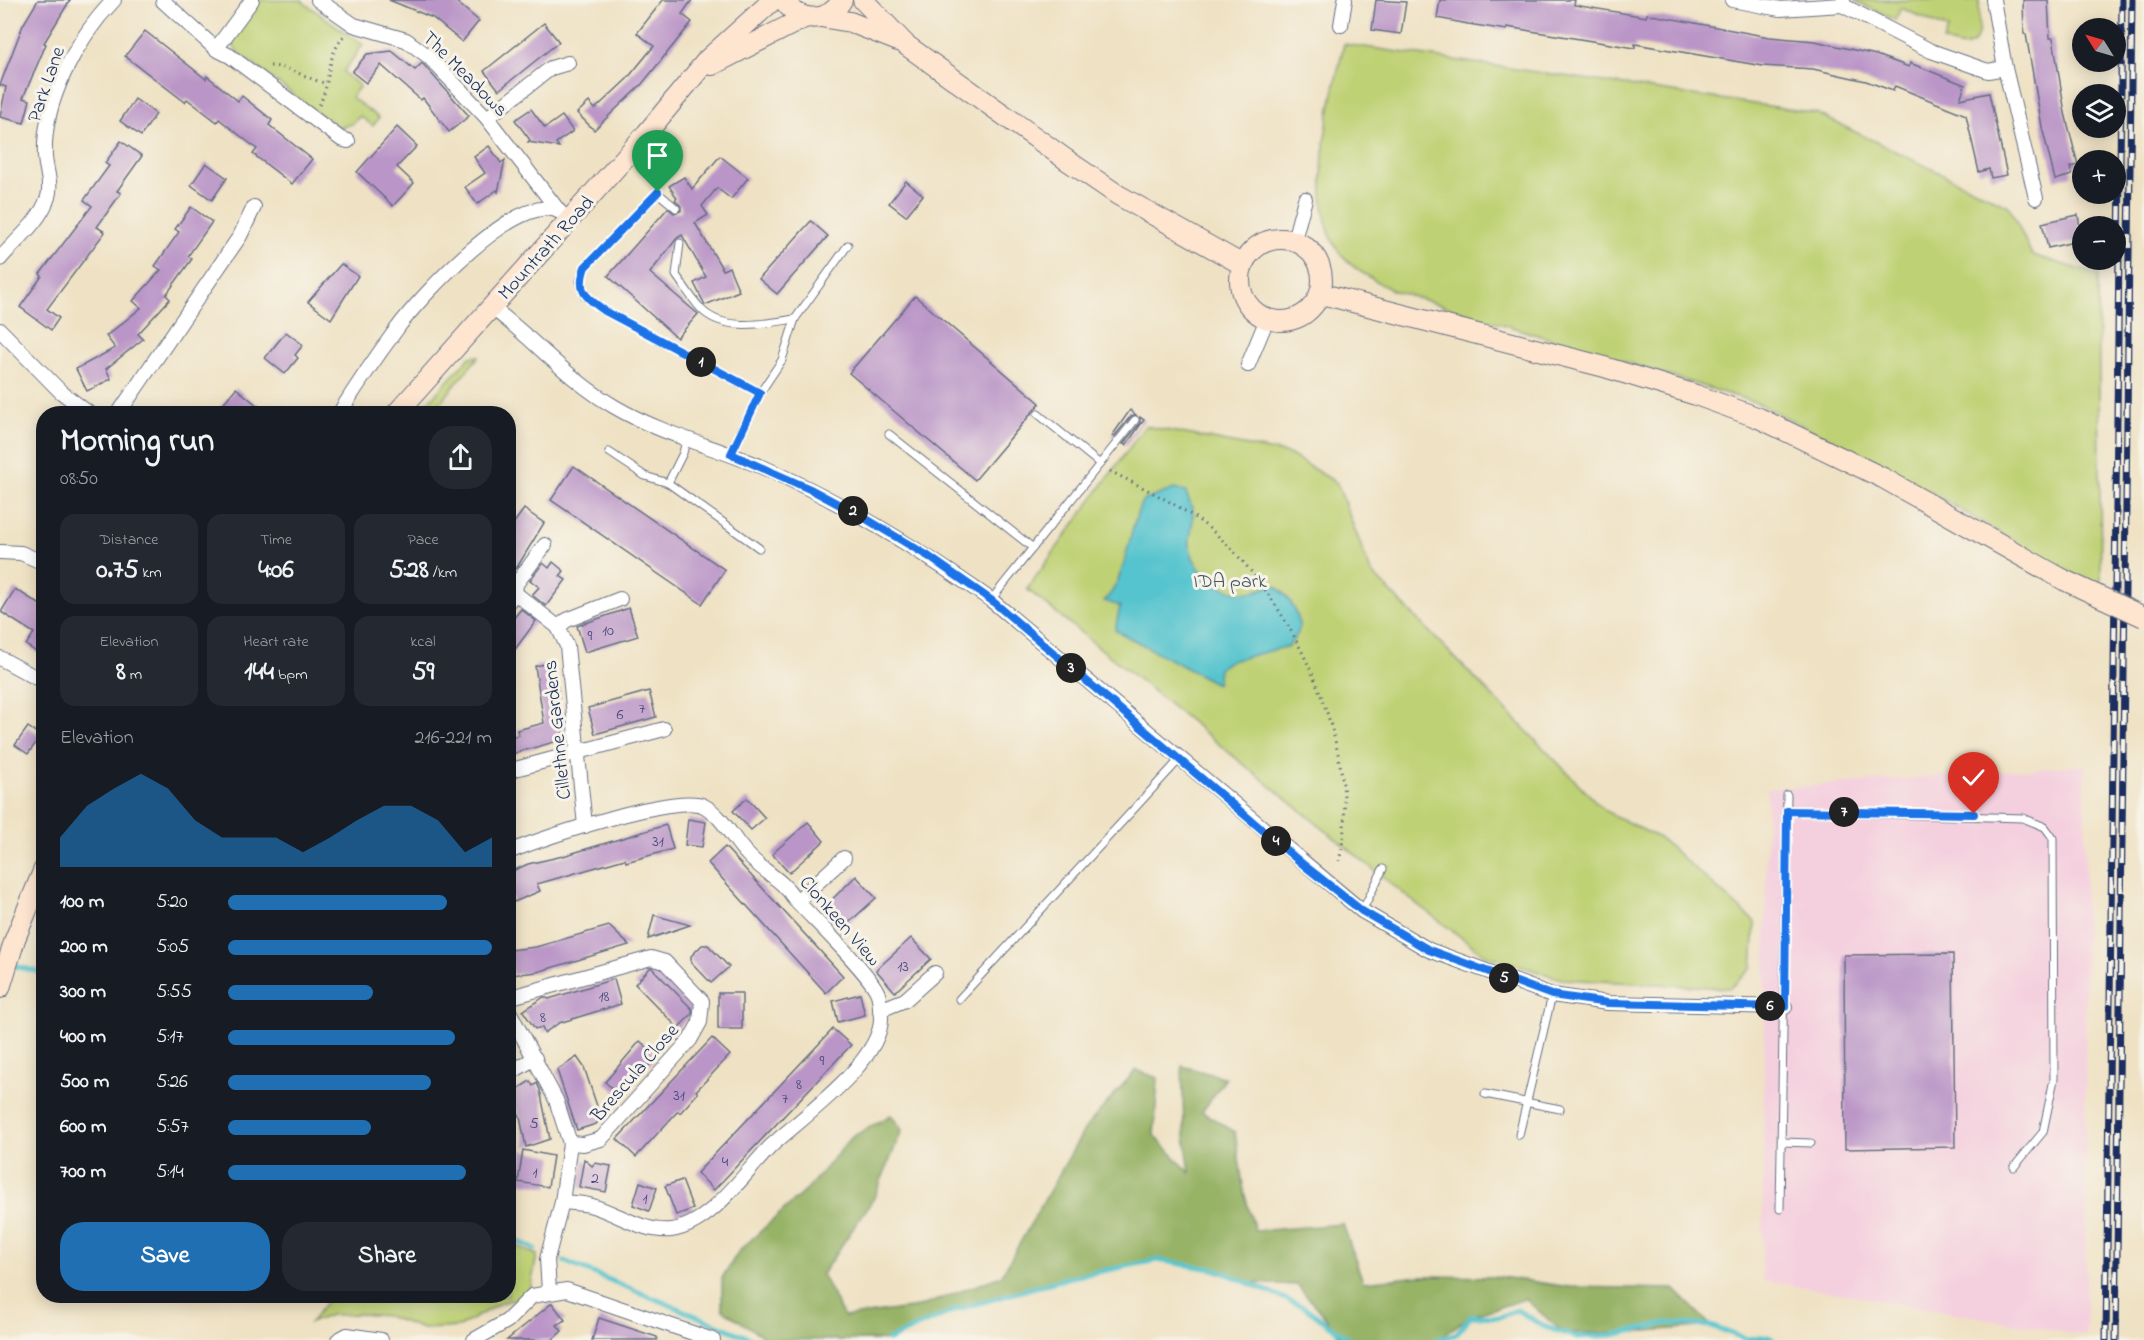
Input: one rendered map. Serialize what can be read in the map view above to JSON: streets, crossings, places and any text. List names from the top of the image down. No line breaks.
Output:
{"streets":{"main road":["Mountrath Road"],"street":["The Meadows","Park Lane","Cillethne Gardens","Clonkeen View","Brescula Close"]},"crossings":[["The Meadows","Mountrath Road"],["Cillethne Gardens","Clonkeen View"]],"parks":["IDA park"],"house_numbers":["10","9","7","6","31","13","18","8","9","8","31","7","5","4","1","2","1"],"north":"top left","page":{"map_buttons":["+","−"],"pins":["1","2","3","7","4","5","6"],"heading":["Morning run","08:50"],"stats":[["Distance","0.75 km"],["Time","4:06"],["Pace","5:28 /km"],["Elevation","8 m"],["Heart rate","144 bpm"],["kcal","59"]],"chart":["Elevation","216–221 m"],"list":[{"name":"100 m","note":"5:20"},{"name":"200 m","note":"5:05"},{"name":"300 m","note":"5:55"},{"name":"400 m","note":"5:17"},{"name":"500 m","note":"5:26"},{"name":"600 m","note":"5:57"},{"name":"700 m","note":"5:14"}],"buttons":["Save","Share"]}}
